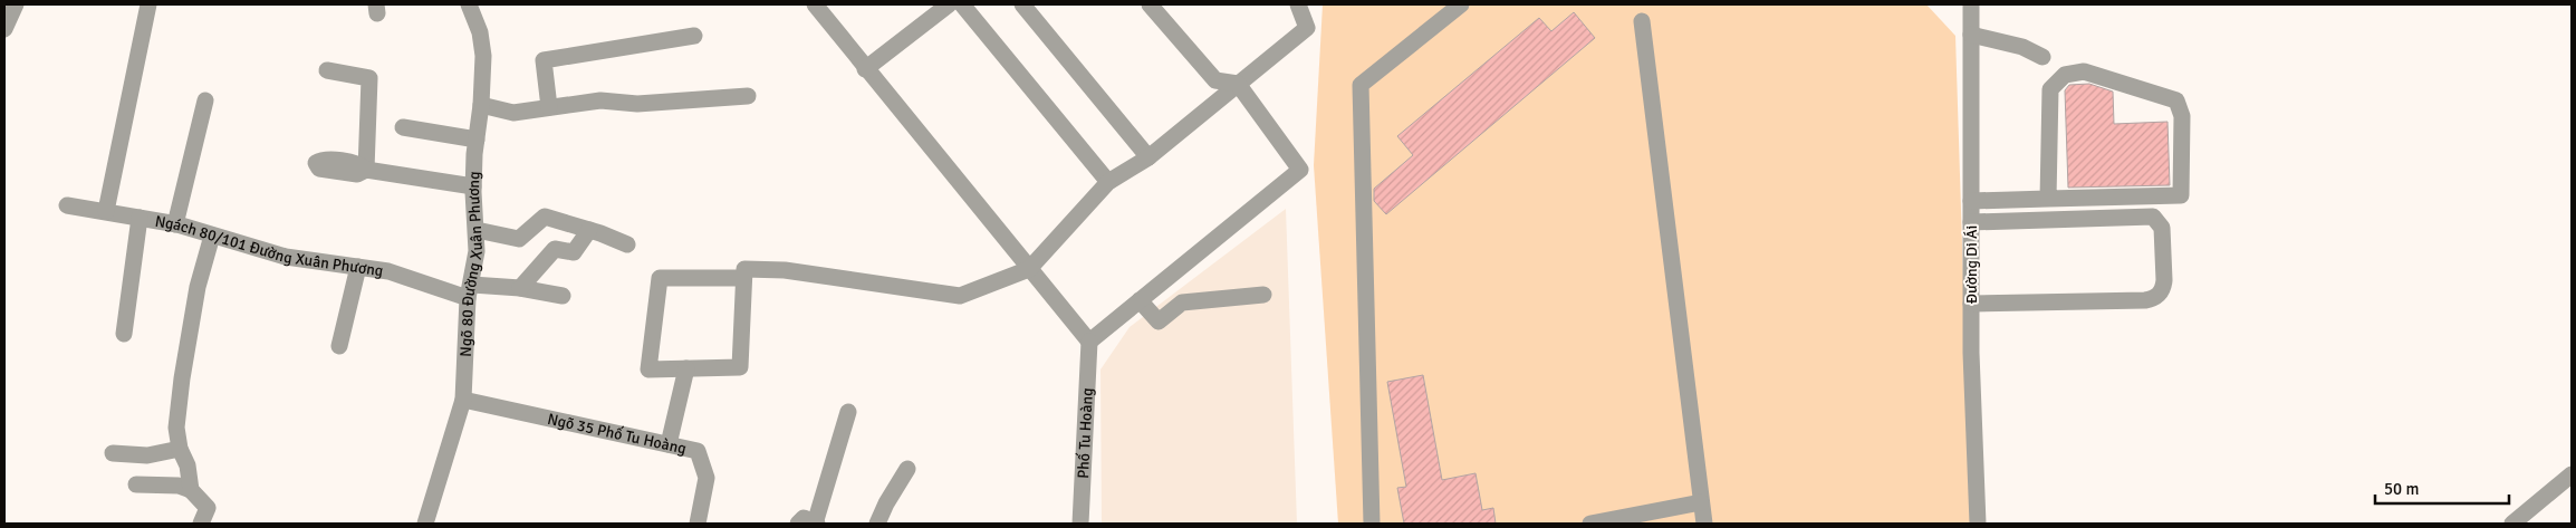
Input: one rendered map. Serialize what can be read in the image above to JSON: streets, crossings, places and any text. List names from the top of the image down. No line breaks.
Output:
{"streets":{"street":["Ngách 80/101 Đường Xuân Phương","Đường Di Ái","Ngõ 80 Đường Xuân Phương","Ngõ 35 Phố Tu Hoàng","Phố Tu Hoàng"]},"crossings":[["Ngách 80/101 Đường Xuân Phương","Ngõ 80 Đường Xuân Phương"],["Ngõ 80 Đường Xuân Phương","Ngõ 35 Phố Tu Hoàng"]],"scale_bar":"50 m"}
